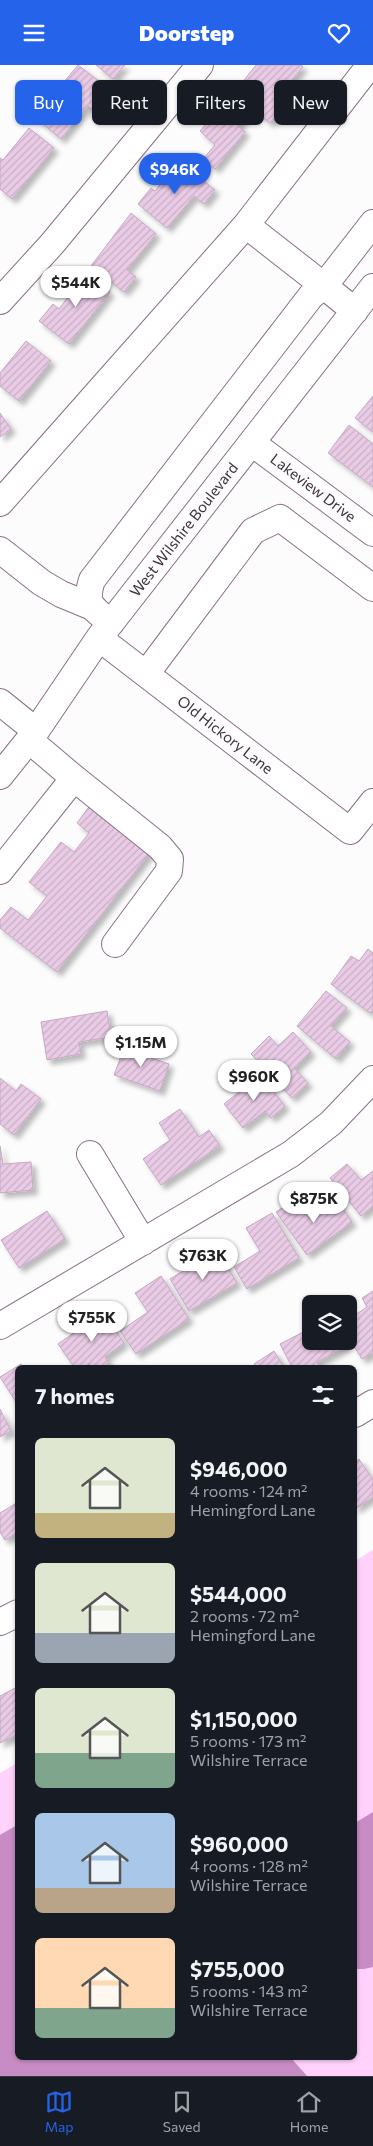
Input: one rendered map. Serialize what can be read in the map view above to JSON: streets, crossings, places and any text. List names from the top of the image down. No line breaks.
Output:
{"streets":{"street":["Lakeview Drive","West Wilshire Boulevard","Old Hickory Lane"]},"crossings":[["Lakeview Drive","West Wilshire Boulevard"],["West Wilshire Boulevard","Old Hickory Lane"]],"page":{"header":"Doorstep","chip":["Buy","Rent","Filters","New"],"price":["$946K","$544K","$1.15M","$960K","$875K","$763K","$755K"],"heading":"7 homes","list":[{"name":"$946,000","note":"4 rooms · 124 m² · Hemingford Lane"},{"name":"$544,000","note":"2 rooms · 72 m² · Hemingford Lane"},{"name":"$1,150,000","note":"5 rooms · 173 m² · Wilshire Terrace"},{"name":"$960,000","note":"4 rooms · 128 m² · Wilshire Terrace"},{"name":"$755,000","note":"5 rooms · 143 m² · Wilshire Terrace"}],"tabs":["Map","Saved","Home"]}}
